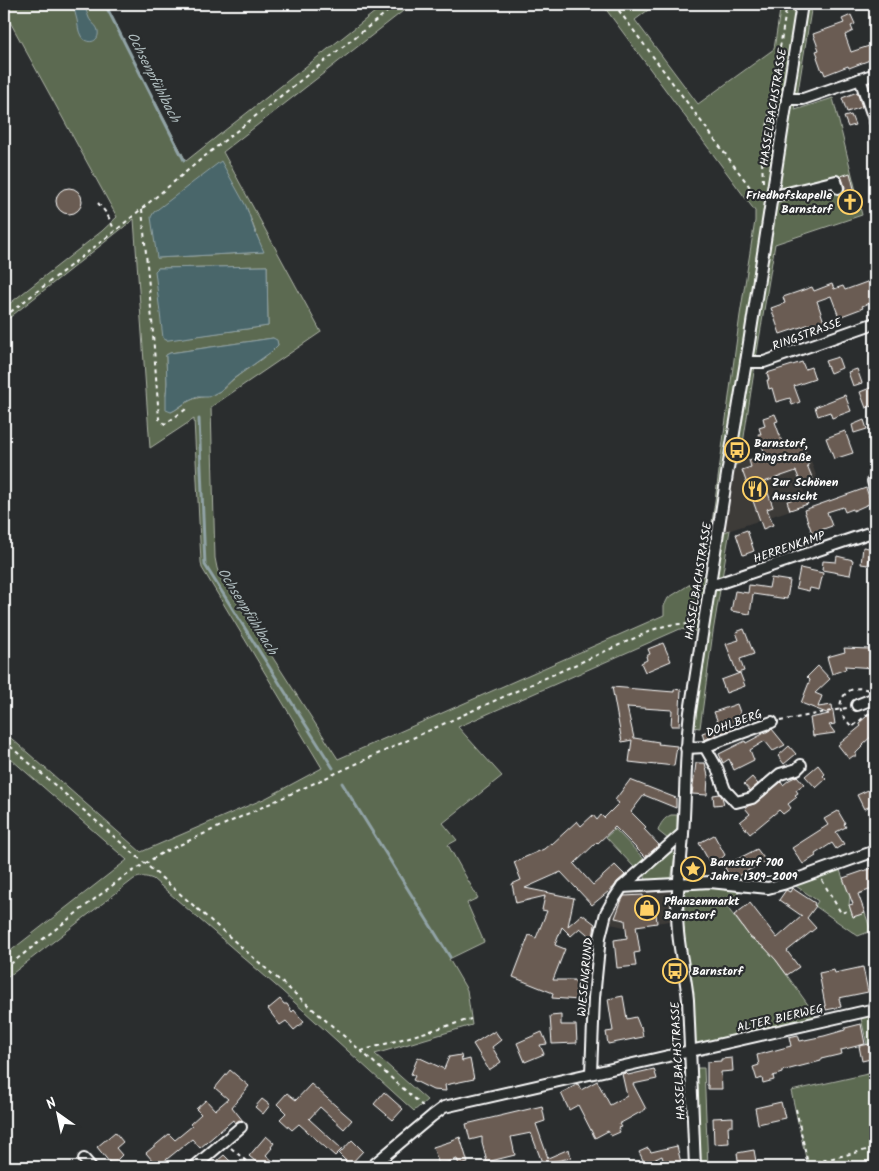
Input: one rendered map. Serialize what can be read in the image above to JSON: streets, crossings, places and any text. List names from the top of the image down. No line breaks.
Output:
{"streets":{"street":["HASSELBACHSTRASSE","RINGSTRASSE","HERRENKAMP","DOHLBERG","WIESENGRUND","ALTER BIERWEG"]},"crossings":[["HASSELBACHSTRASSE","RINGSTRASSE"],["HASSELBACHSTRASSE","HERRENKAMP"],["HASSELBACHSTRASSE","DOHLBERG"],["HASSELBACHSTRASSE","WIESENGRUND"],["HASSELBACHSTRASSE","ALTER BIERWEG"]],"water":["Ochsenpfühlbach"],"places":{"church":["Friedhofskapelle Barnstorf"],"bus stop":["Barnstorf, Ringstraße","Barnstorf"],"restaurant":["Zur Schönen Aussicht"],"place":["Barnstorf 700 Jahre 1309-2009"],"shop":["Pflanzenmarkt Barnstorf"]},"north":"top left"}
